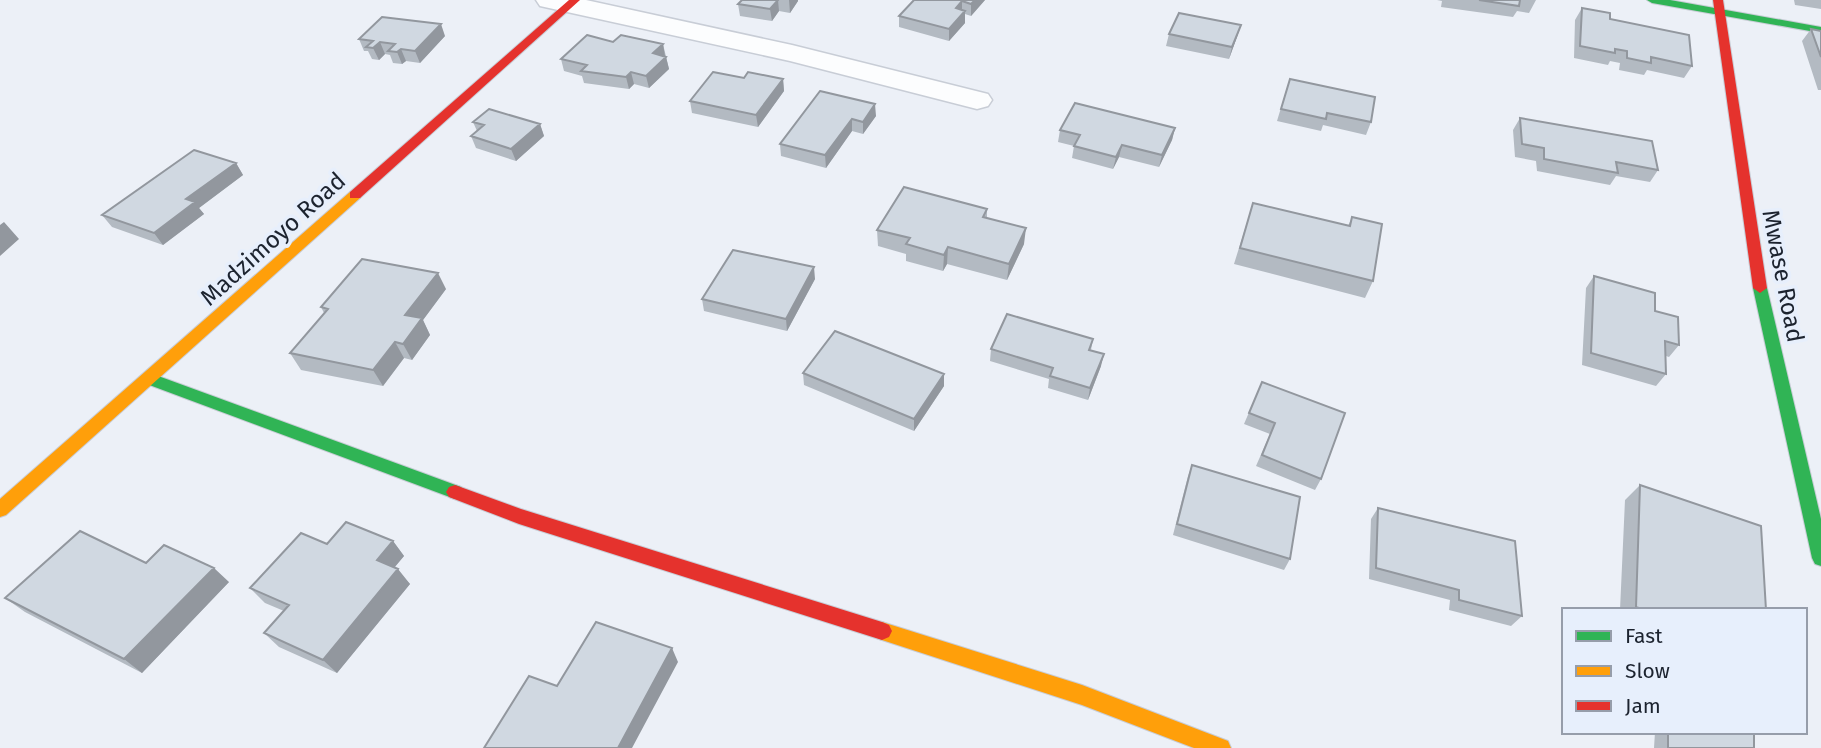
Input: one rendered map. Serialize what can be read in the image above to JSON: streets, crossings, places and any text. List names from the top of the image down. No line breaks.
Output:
{"streets":{"street":["Madzimoyo Road","Mwase Road"]},"legend":["Fast","Slow","Jam"]}
